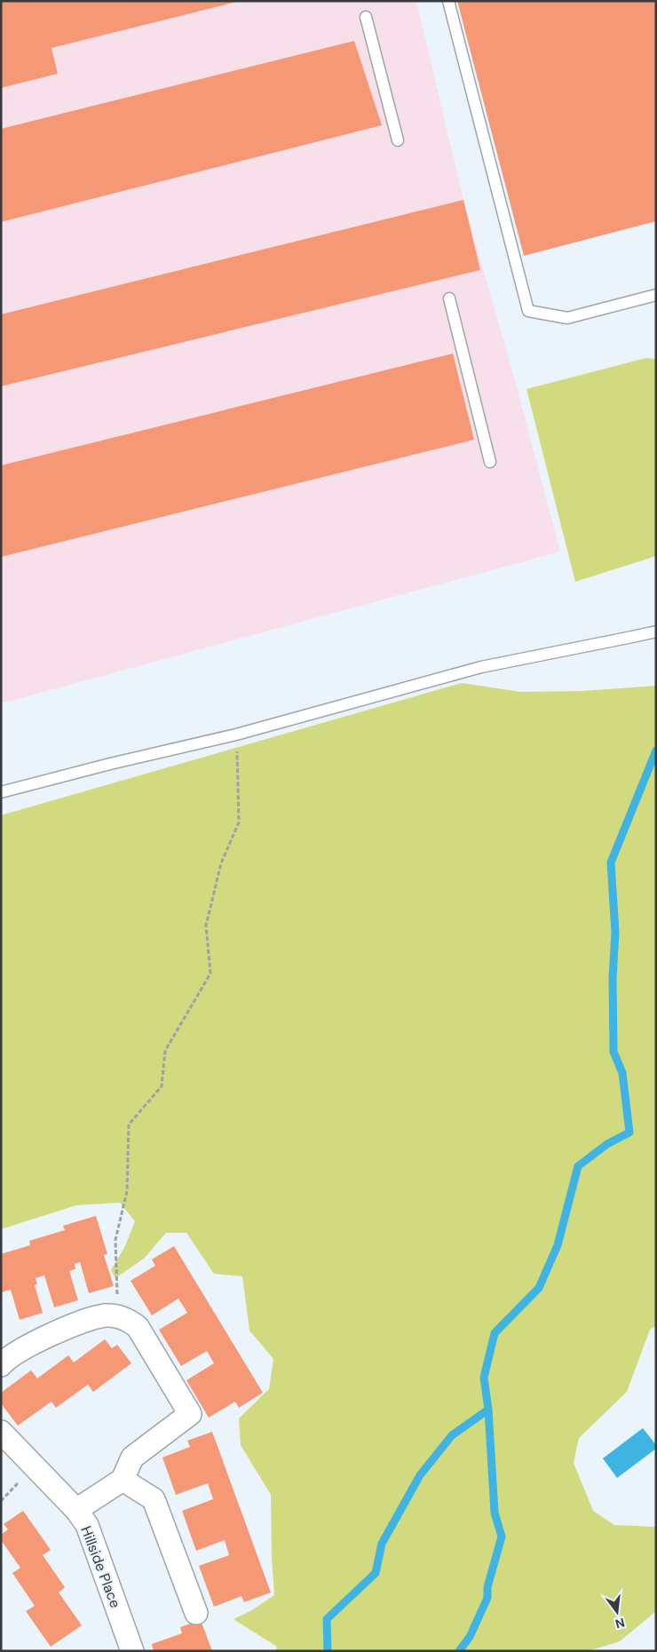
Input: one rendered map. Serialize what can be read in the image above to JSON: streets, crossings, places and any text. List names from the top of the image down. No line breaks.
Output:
{"streets":{"street":["Hillside Place"]},"north":"bottom"}
